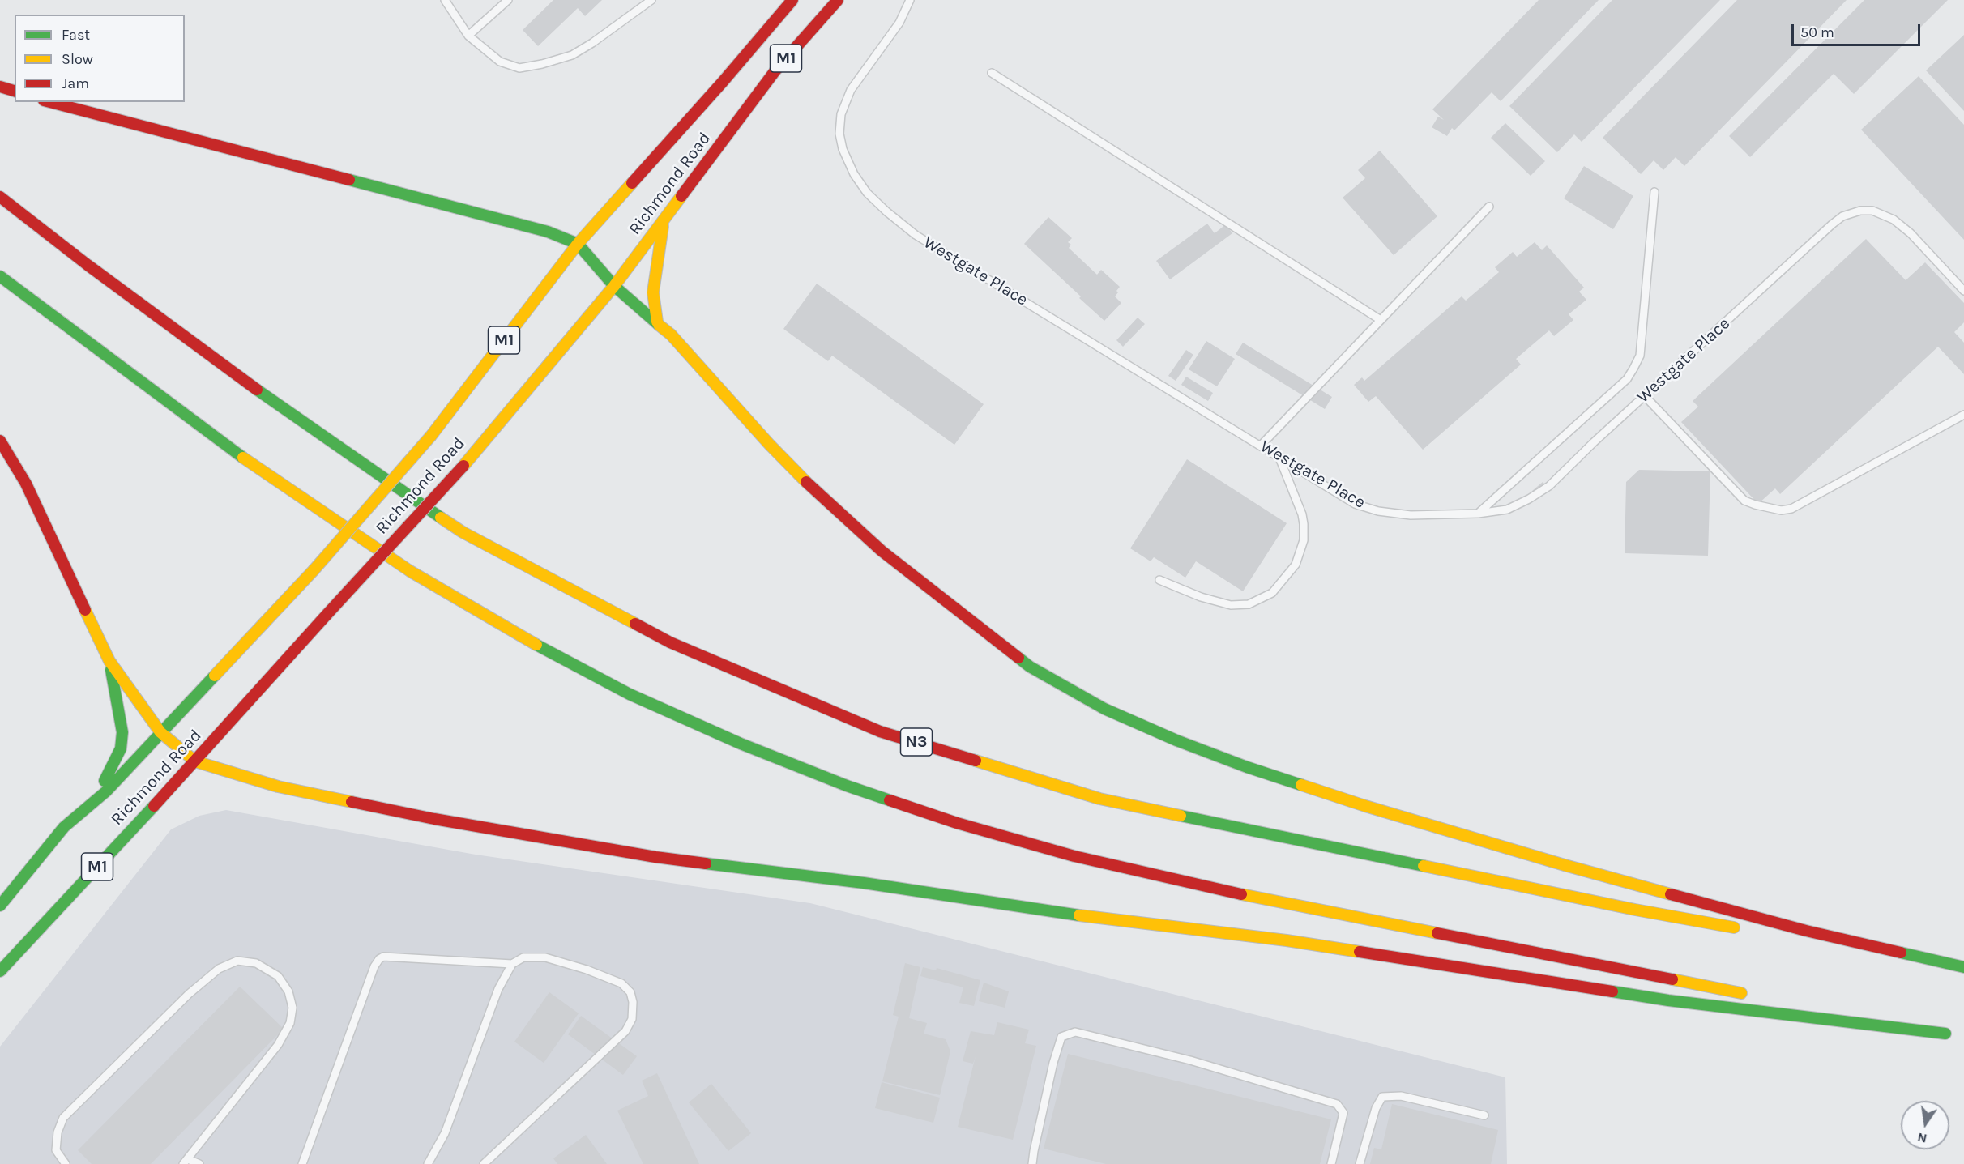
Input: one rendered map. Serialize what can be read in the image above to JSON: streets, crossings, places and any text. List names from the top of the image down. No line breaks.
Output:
{"streets":{"highway":["M1","Richmond Road","N3"],"lane":["Westgate Place"]},"legend":["Fast","Slow","Jam"],"scale_bar":"50 m","north":"bottom"}
